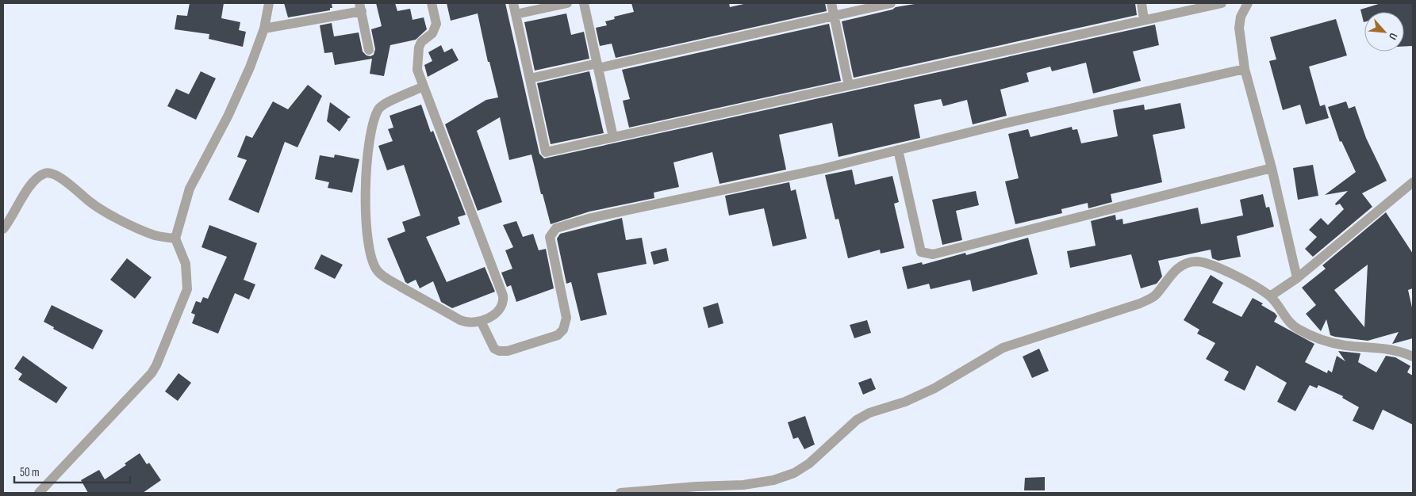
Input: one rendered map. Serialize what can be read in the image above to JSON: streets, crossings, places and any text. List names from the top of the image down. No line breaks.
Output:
{"scale_bar":"50 m","north":"bottom right"}
